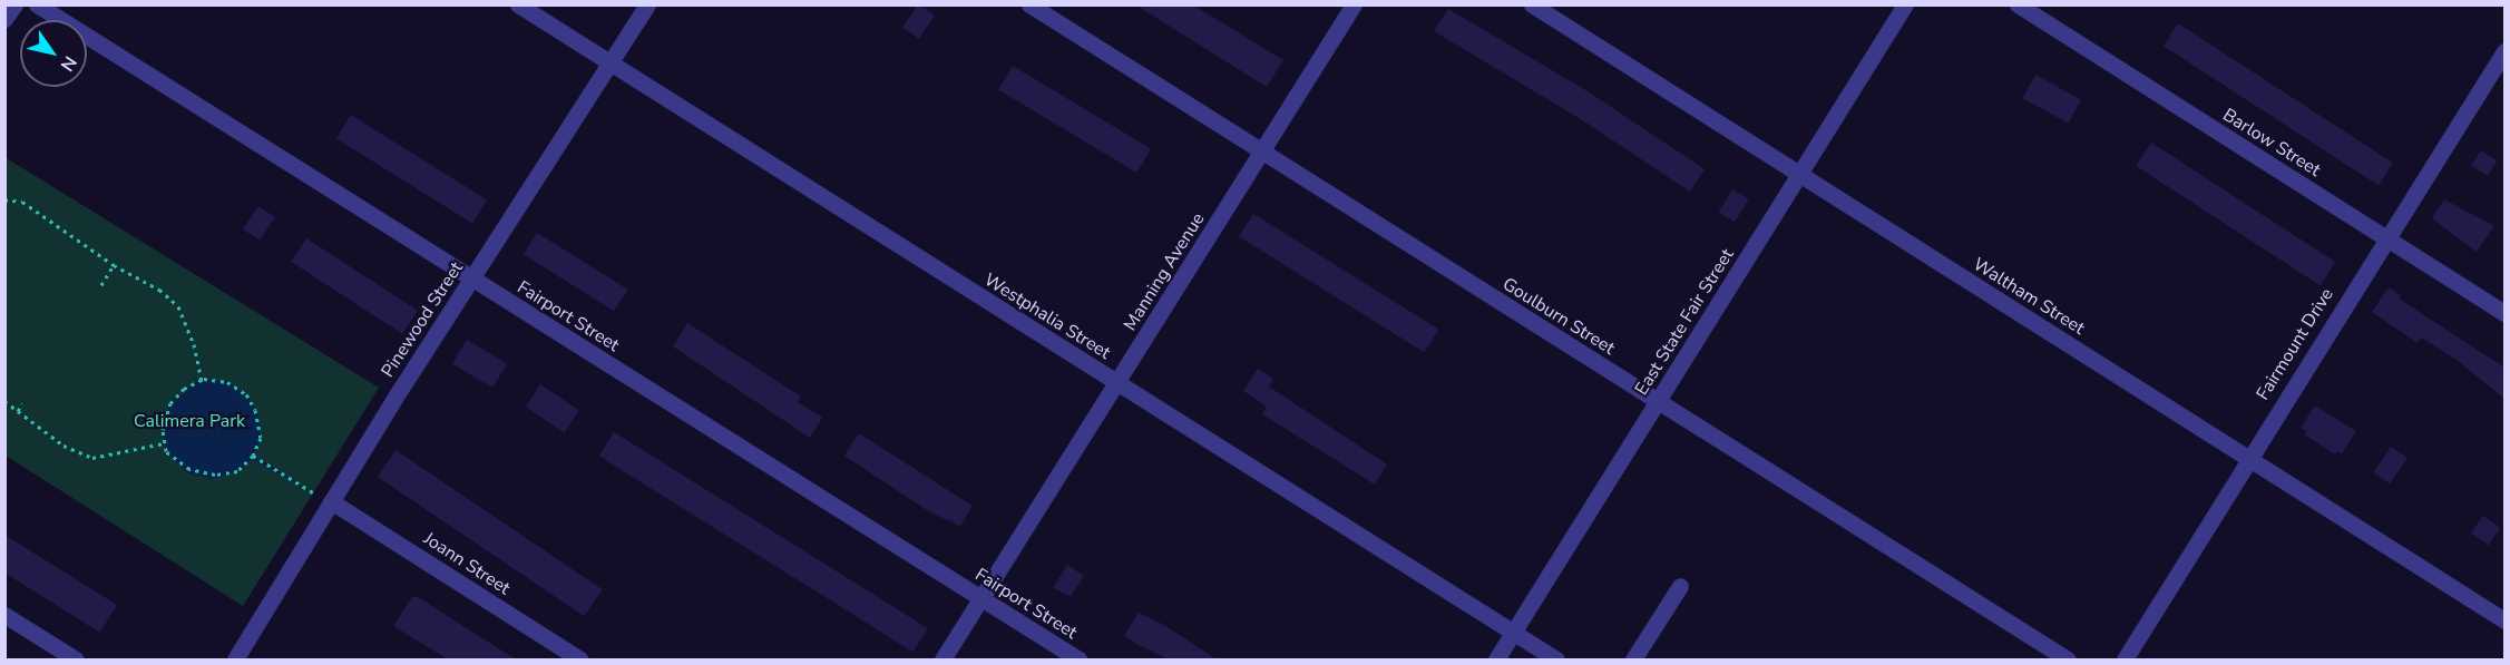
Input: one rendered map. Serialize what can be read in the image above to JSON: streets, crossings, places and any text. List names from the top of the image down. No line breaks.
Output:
{"streets":{"street":["Barlow Street","Manning Avenue","Waltham Street","Fairport Street","Westphalia Street","Goulburn Street","Pinewood Street","East State Fair Street","Fairmount Drive","Joann Street"]},"crossings":[["Barlow Street","Fairmount Drive"],["Manning Avenue","Fairport Street"],["Manning Avenue","Westphalia Street"],["Manning Avenue","Goulburn Street"],["Waltham Street","East State Fair Street"],["Waltham Street","Fairmount Drive"],["Fairport Street","Pinewood Street"],["Westphalia Street","Pinewood Street"],["Westphalia Street","East State Fair Street"],["Goulburn Street","East State Fair Street"],["Pinewood Street","Joann Street"]],"parks":["Calimera Park"],"north":"bottom right"}
